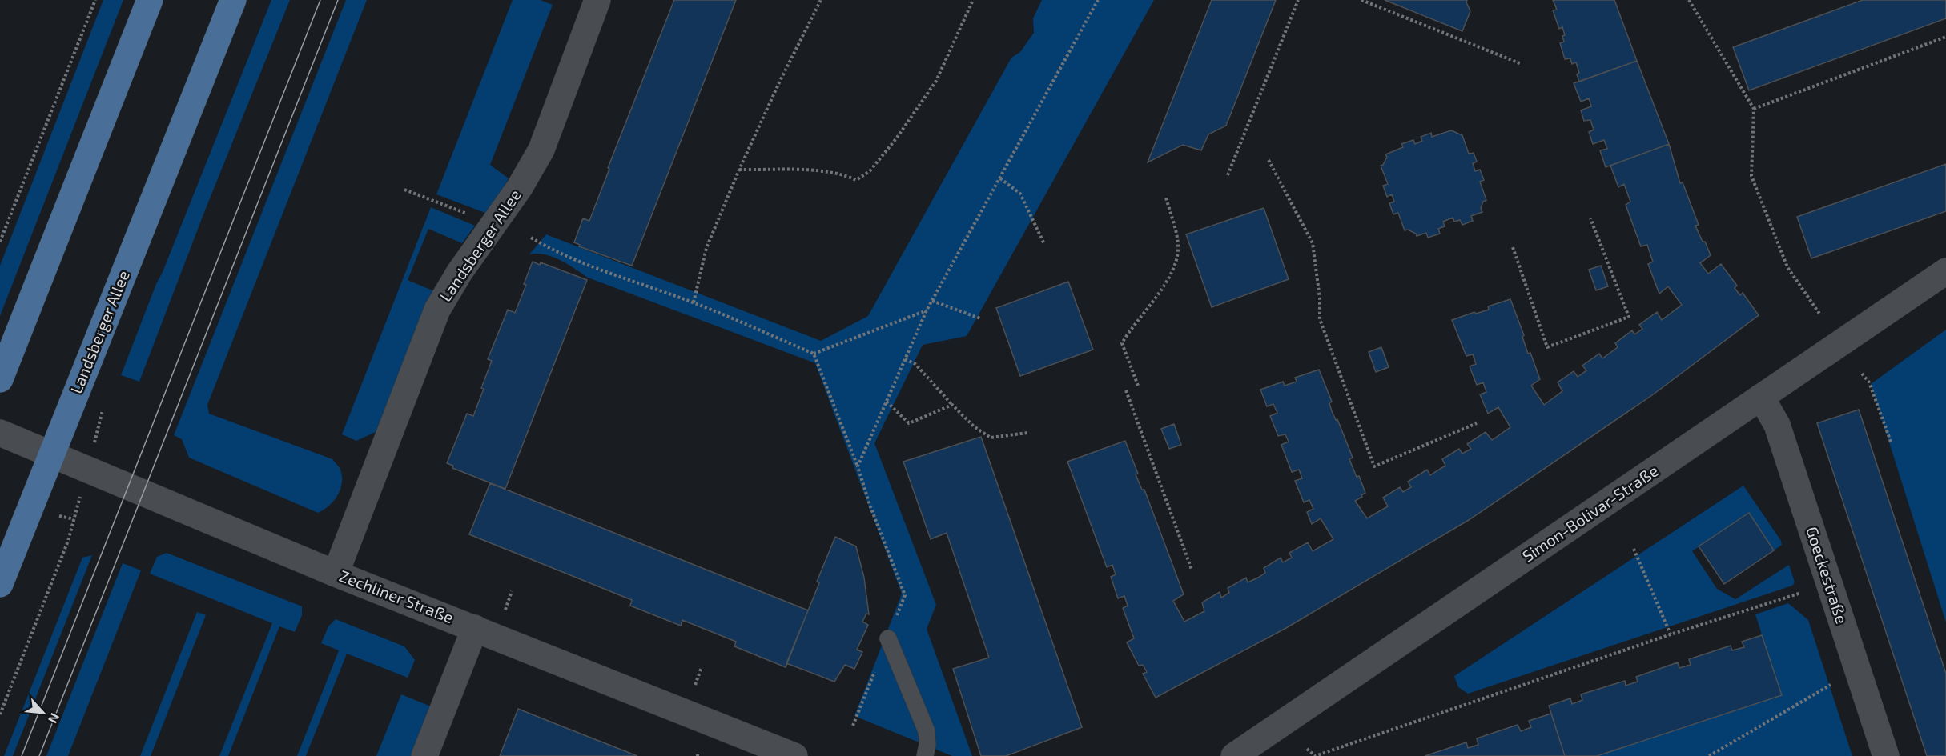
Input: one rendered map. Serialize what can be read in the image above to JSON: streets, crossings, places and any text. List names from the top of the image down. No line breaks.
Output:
{"streets":{"main road":["Landsberger Allee"],"street":["Simon-Bolivar-Straße","Goeckestraße","Zechliner Straße"]},"crossings":[["Landsberger Allee","Zechliner Straße"],["Simon-Bolivar-Straße","Goeckestraße"]],"north":"bottom right"}
